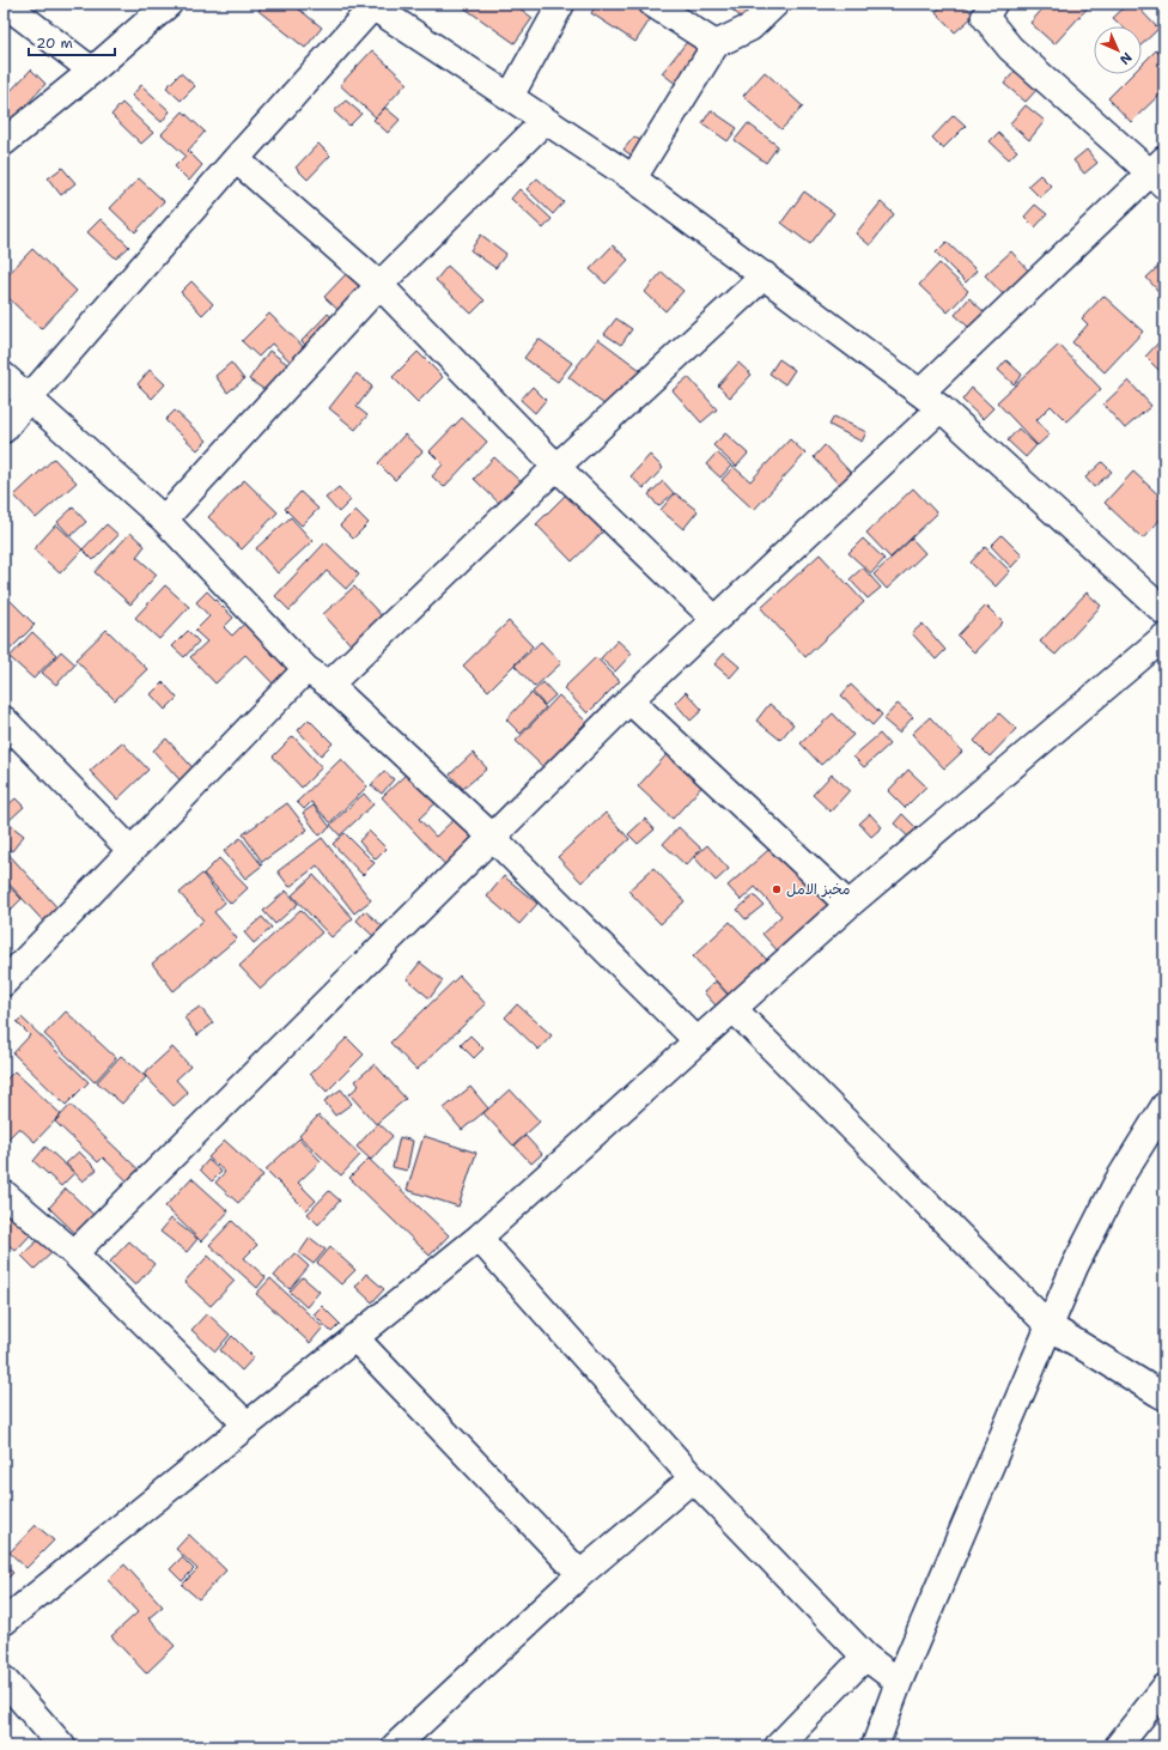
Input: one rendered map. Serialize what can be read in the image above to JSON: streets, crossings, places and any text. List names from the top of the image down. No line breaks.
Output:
{"places":["مخبز الامل"],"scale_bar":"20 m","north":"bottom right"}
